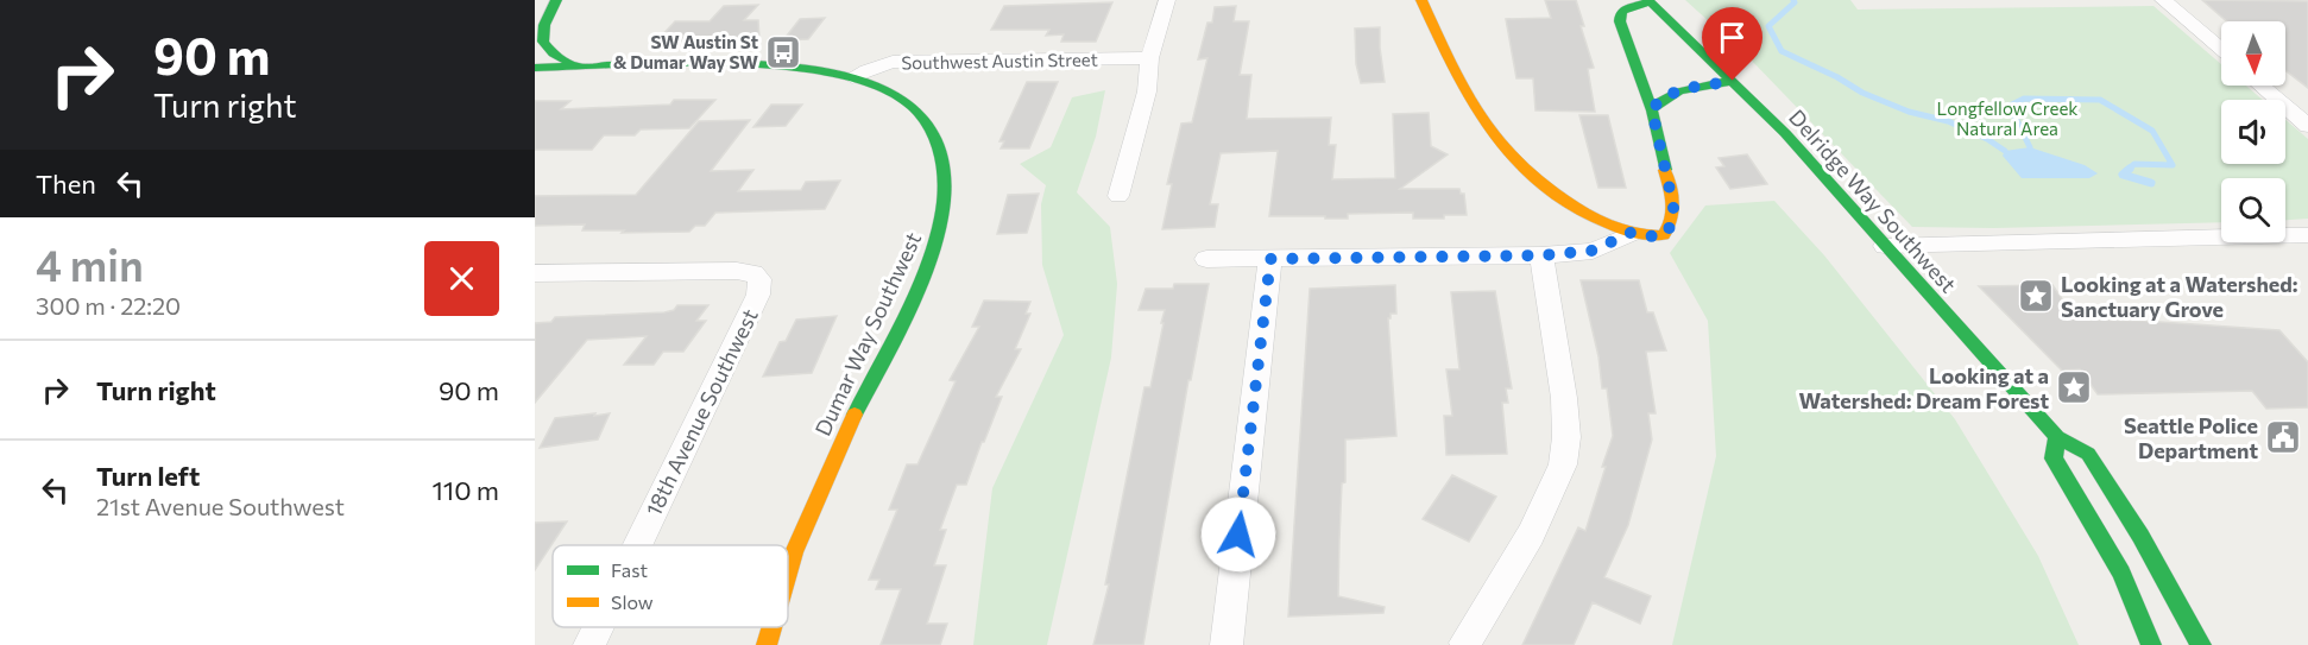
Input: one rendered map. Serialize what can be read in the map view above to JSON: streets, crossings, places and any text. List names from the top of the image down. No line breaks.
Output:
{"streets":{"street":["Southwest Austin Street","Delridge Way Southwest","Dumar Way Southwest","18th Avenue Southwest"]},"crossings":[["Southwest Austin Street","Dumar Way Southwest"]],"parks":["Longfellow Creek Natural Area"],"places":{"bus stop":["SW Austin St & Dumar Way SW"],"place":["Looking at a Watershed: Sanctuary Grove","Looking at a Watershed: Dream Forest"],"public building":["Seattle Police Department"]},"legend":["Fast","Slow"],"north":"bottom","page":{"turn":["90 m","Turn right"],"then":"Then","heading":["4 min","300 m · 22:20"],"list":[{"name":"Turn right","value":"90 m"},{"name":"Turn left","note":"21st Avenue Southwest","value":"110 m"}]}}
